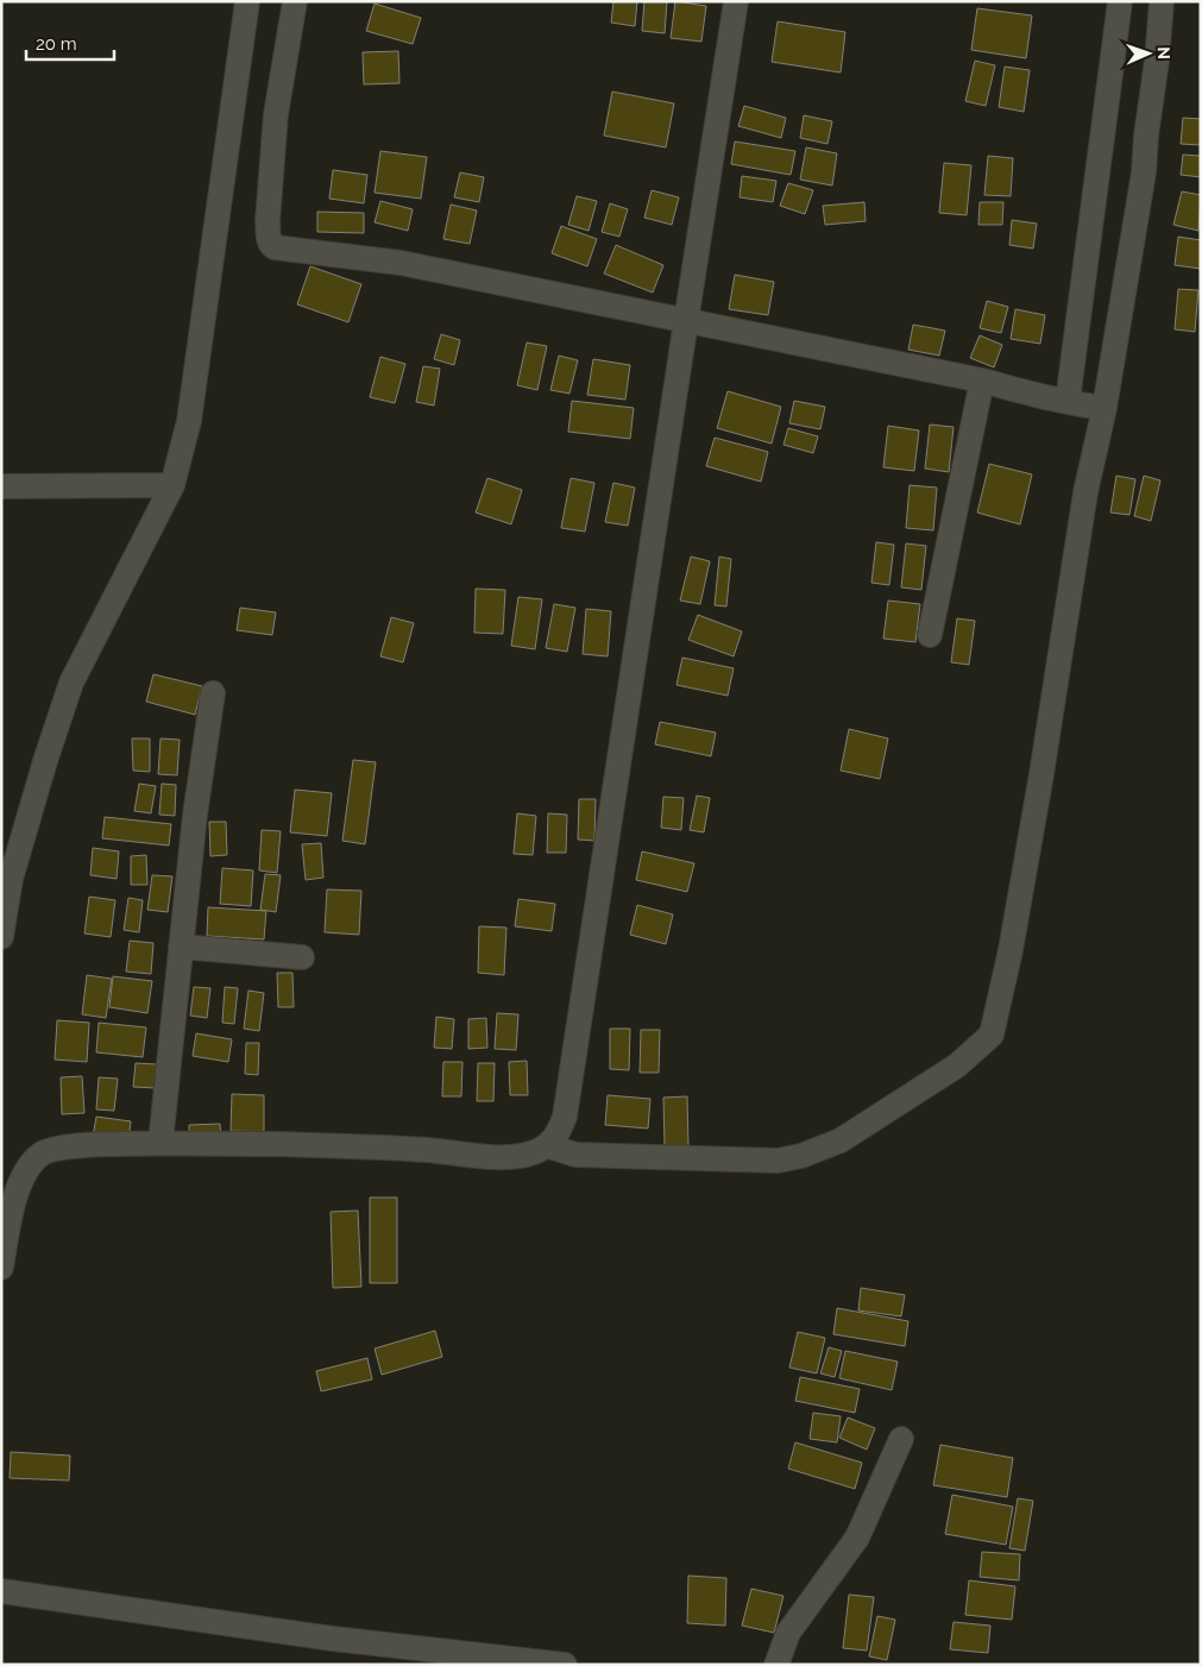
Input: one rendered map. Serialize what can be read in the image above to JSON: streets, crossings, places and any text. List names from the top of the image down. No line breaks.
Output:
{"scale_bar":"20 m","north":"right"}
